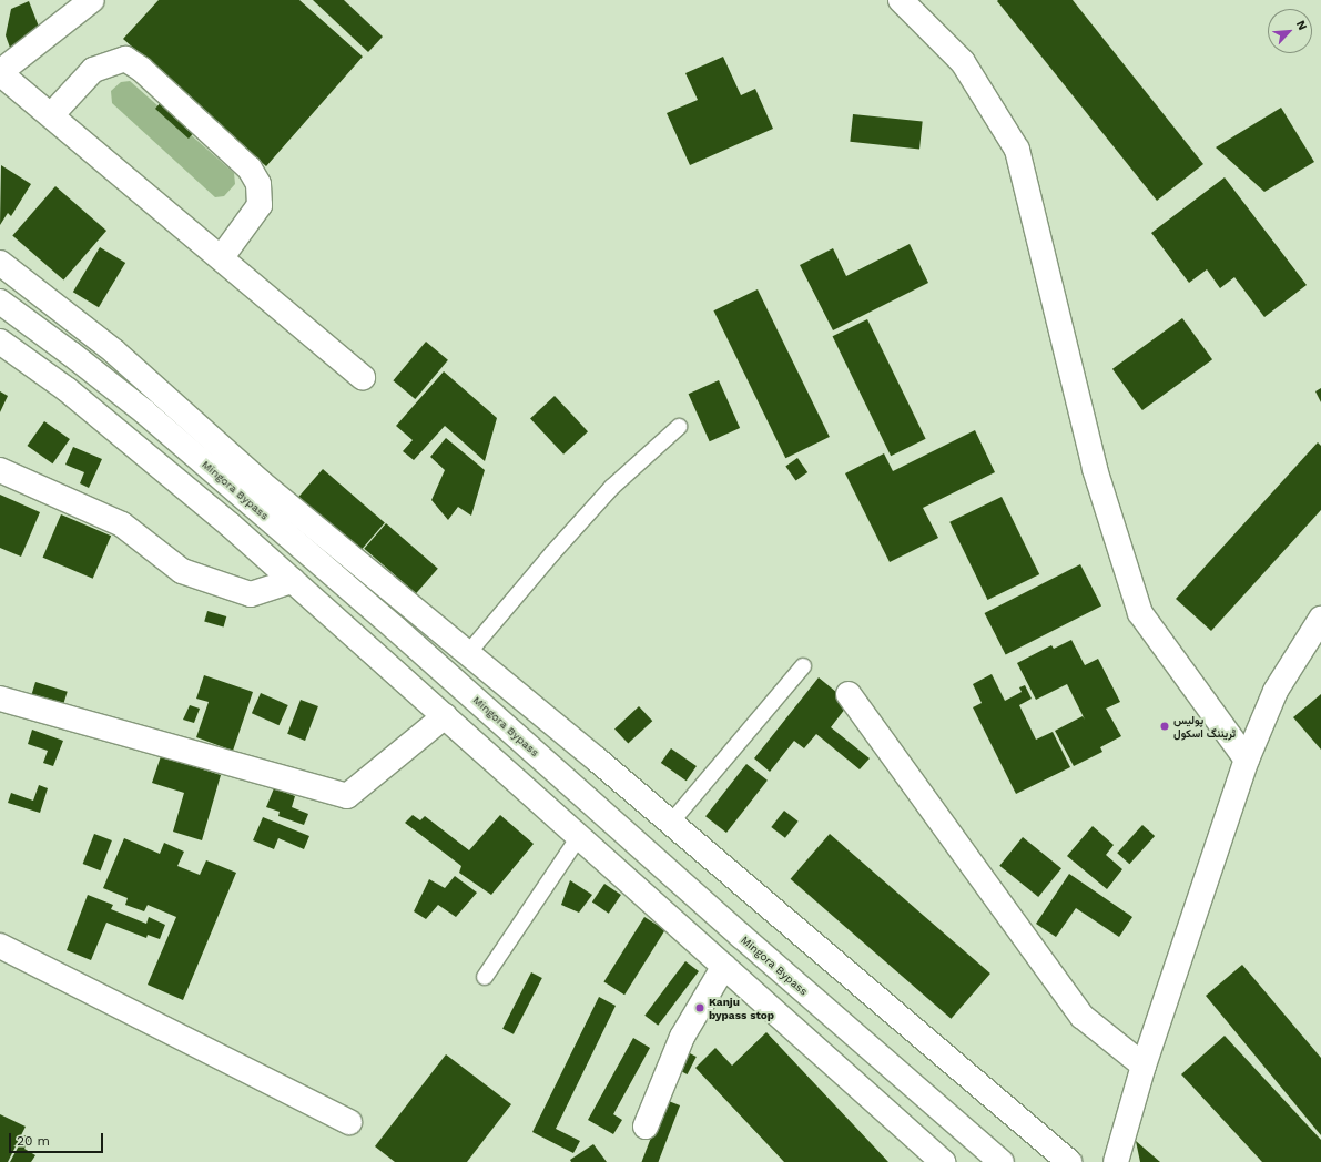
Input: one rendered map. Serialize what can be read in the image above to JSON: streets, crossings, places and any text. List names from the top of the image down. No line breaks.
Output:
{"streets":{"main road":["Mingora Bypass"]},"places":["پولیس ٹریننگ اسکول","Kanju bypass stop"],"scale_bar":"20 m","north":"top right"}
